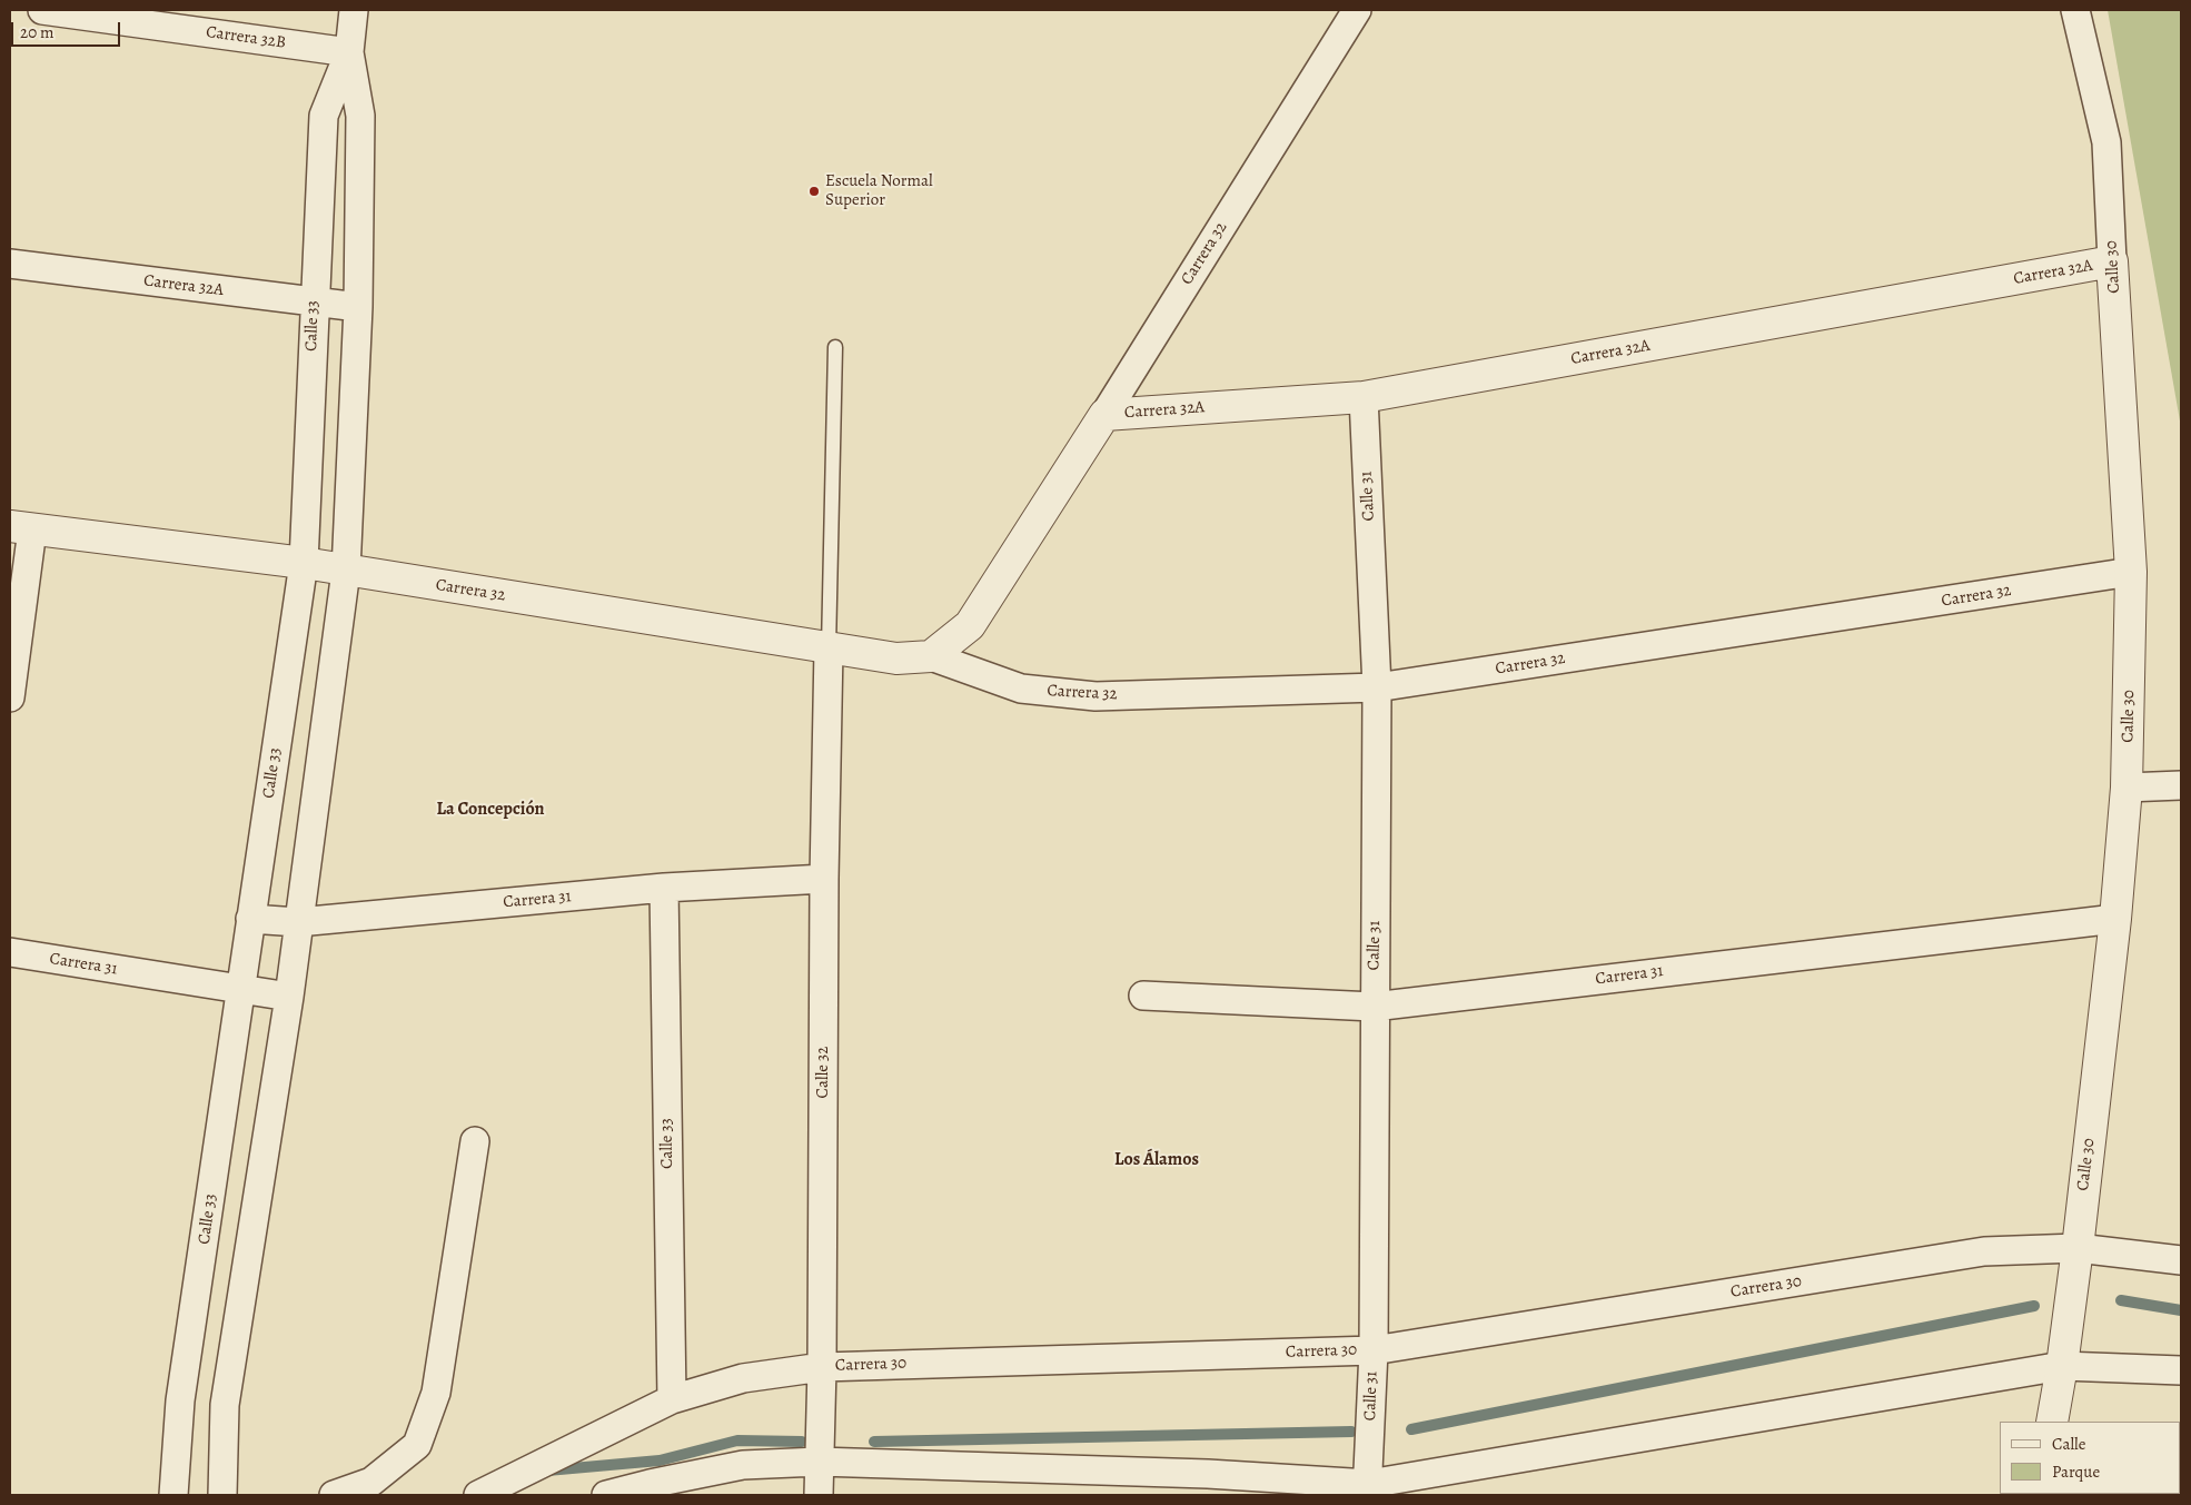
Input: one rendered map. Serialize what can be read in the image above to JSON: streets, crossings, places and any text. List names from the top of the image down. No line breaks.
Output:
{"streets":{"street":["Carrera 32B","Carrera 32","Calle 30","Carrera 32A","Calle 33","Calle 31","Carrera 31","Calle 32","Carrera 30"]},"crossings":[["Carrera 32B","Calle 33"],["Carrera 32","Calle 30"],["Carrera 32","Carrera 32A"],["Carrera 32","Calle 33"],["Carrera 32","Calle 31"],["Carrera 32","Calle 32"],["Calle 30","Carrera 32A"],["Calle 30","Carrera 31"],["Calle 30","Carrera 30"],["Carrera 32A","Calle 33"],["Carrera 32A","Calle 31"],["Calle 33","Carrera 31"],["Calle 33","Carrera 30"],["Calle 31","Carrera 31"],["Calle 31","Carrera 30"],["Carrera 31","Calle 32"],["Calle 32","Carrera 30"]],"districts":["La Concepción","Los Álamos"],"places":["Escuela Normal Superior"],"legend":["Calle","Parque"],"scale_bar":"20 m"}
